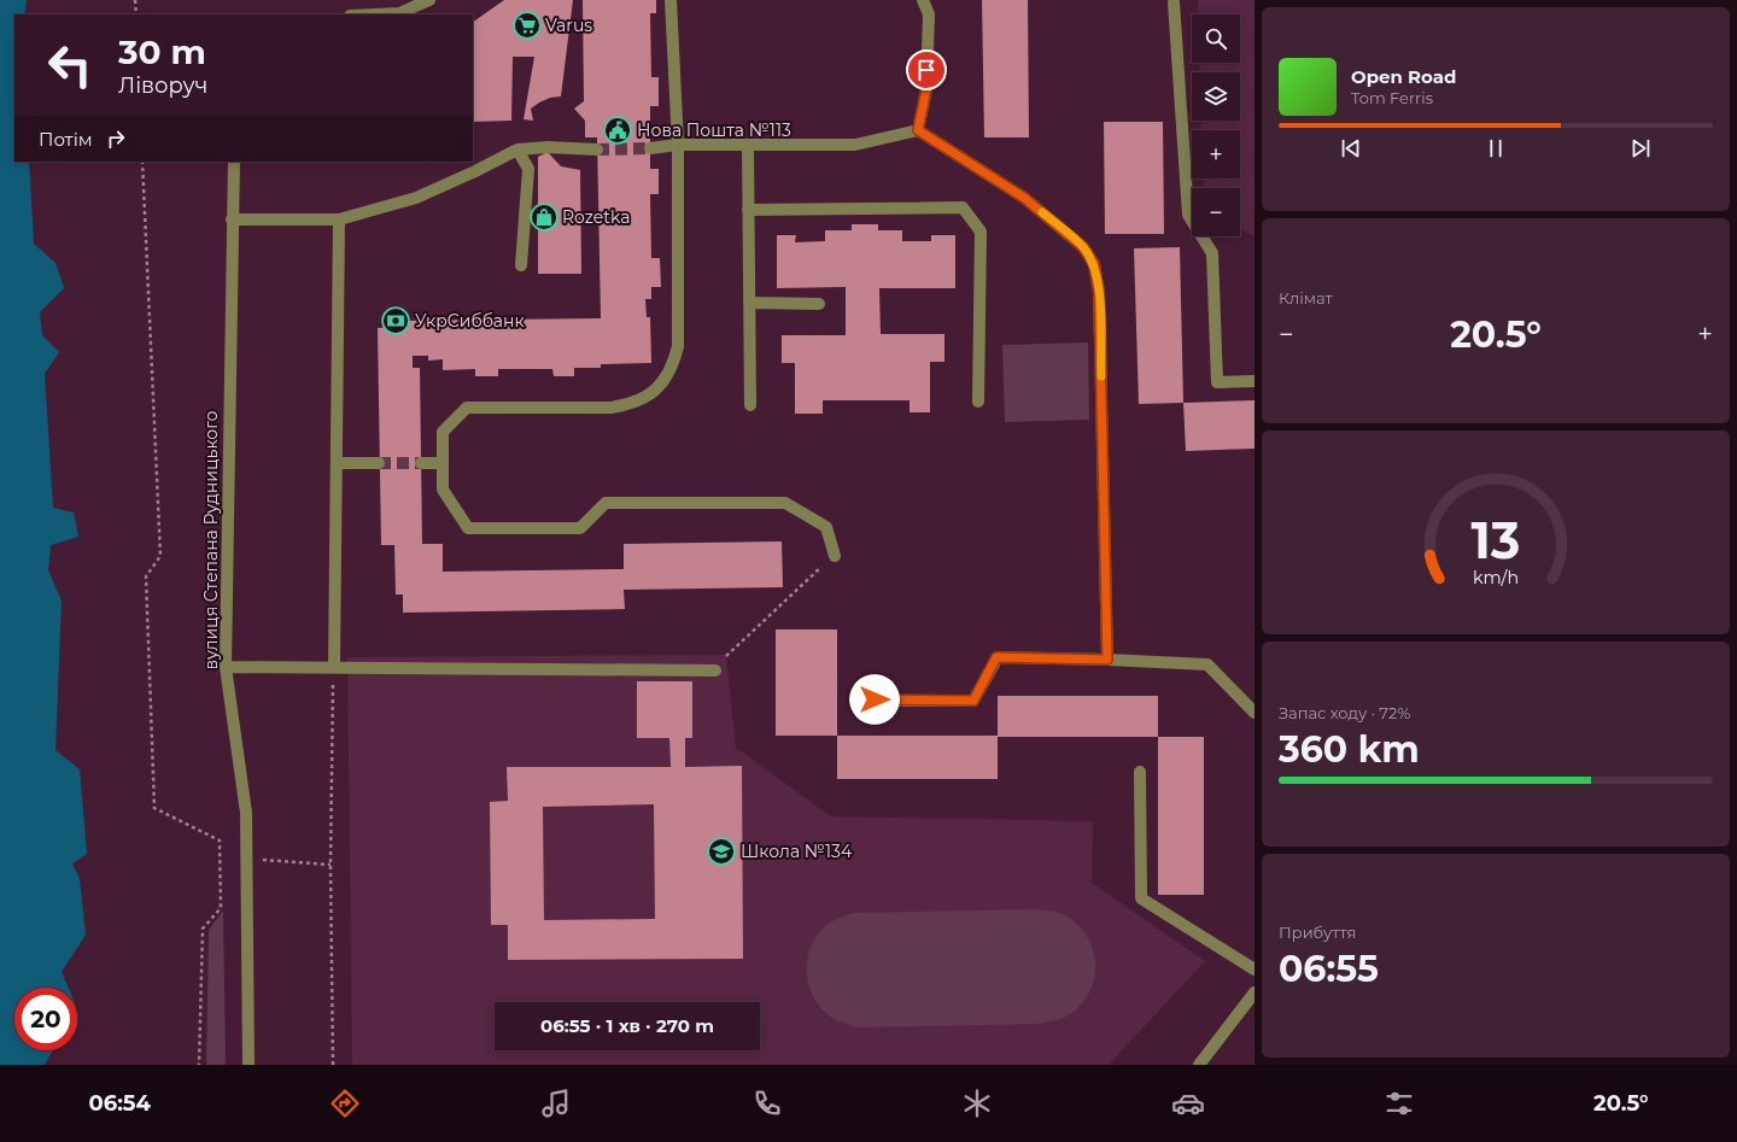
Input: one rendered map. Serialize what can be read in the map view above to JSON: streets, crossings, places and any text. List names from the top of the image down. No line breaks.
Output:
{"streets":{"street":["вулиця Степана Рудницького"]},"places":{"supermarket":["Varus"],"public building":["Нова Пошта №113"],"shop":["Rozetka"],"bank":["УкрСиббанк"],"school or university":["Школа №134"]},"page":{"map_buttons":["+","−"],"turn":["30 m","Ліворуч"],"song":["Open Road","Tom Ferris"],"then":"Потім","tile":["Клімат",["Запас ходу · 72%","360 km"],["Прибуття","06:55"]],"heat":["−","20.5°","+"],"limit":"20","trip":"06:55 · 1 хв · 270 m","tabs":["06:54","20.5°"],"gauge":["13","km/h"]}}
